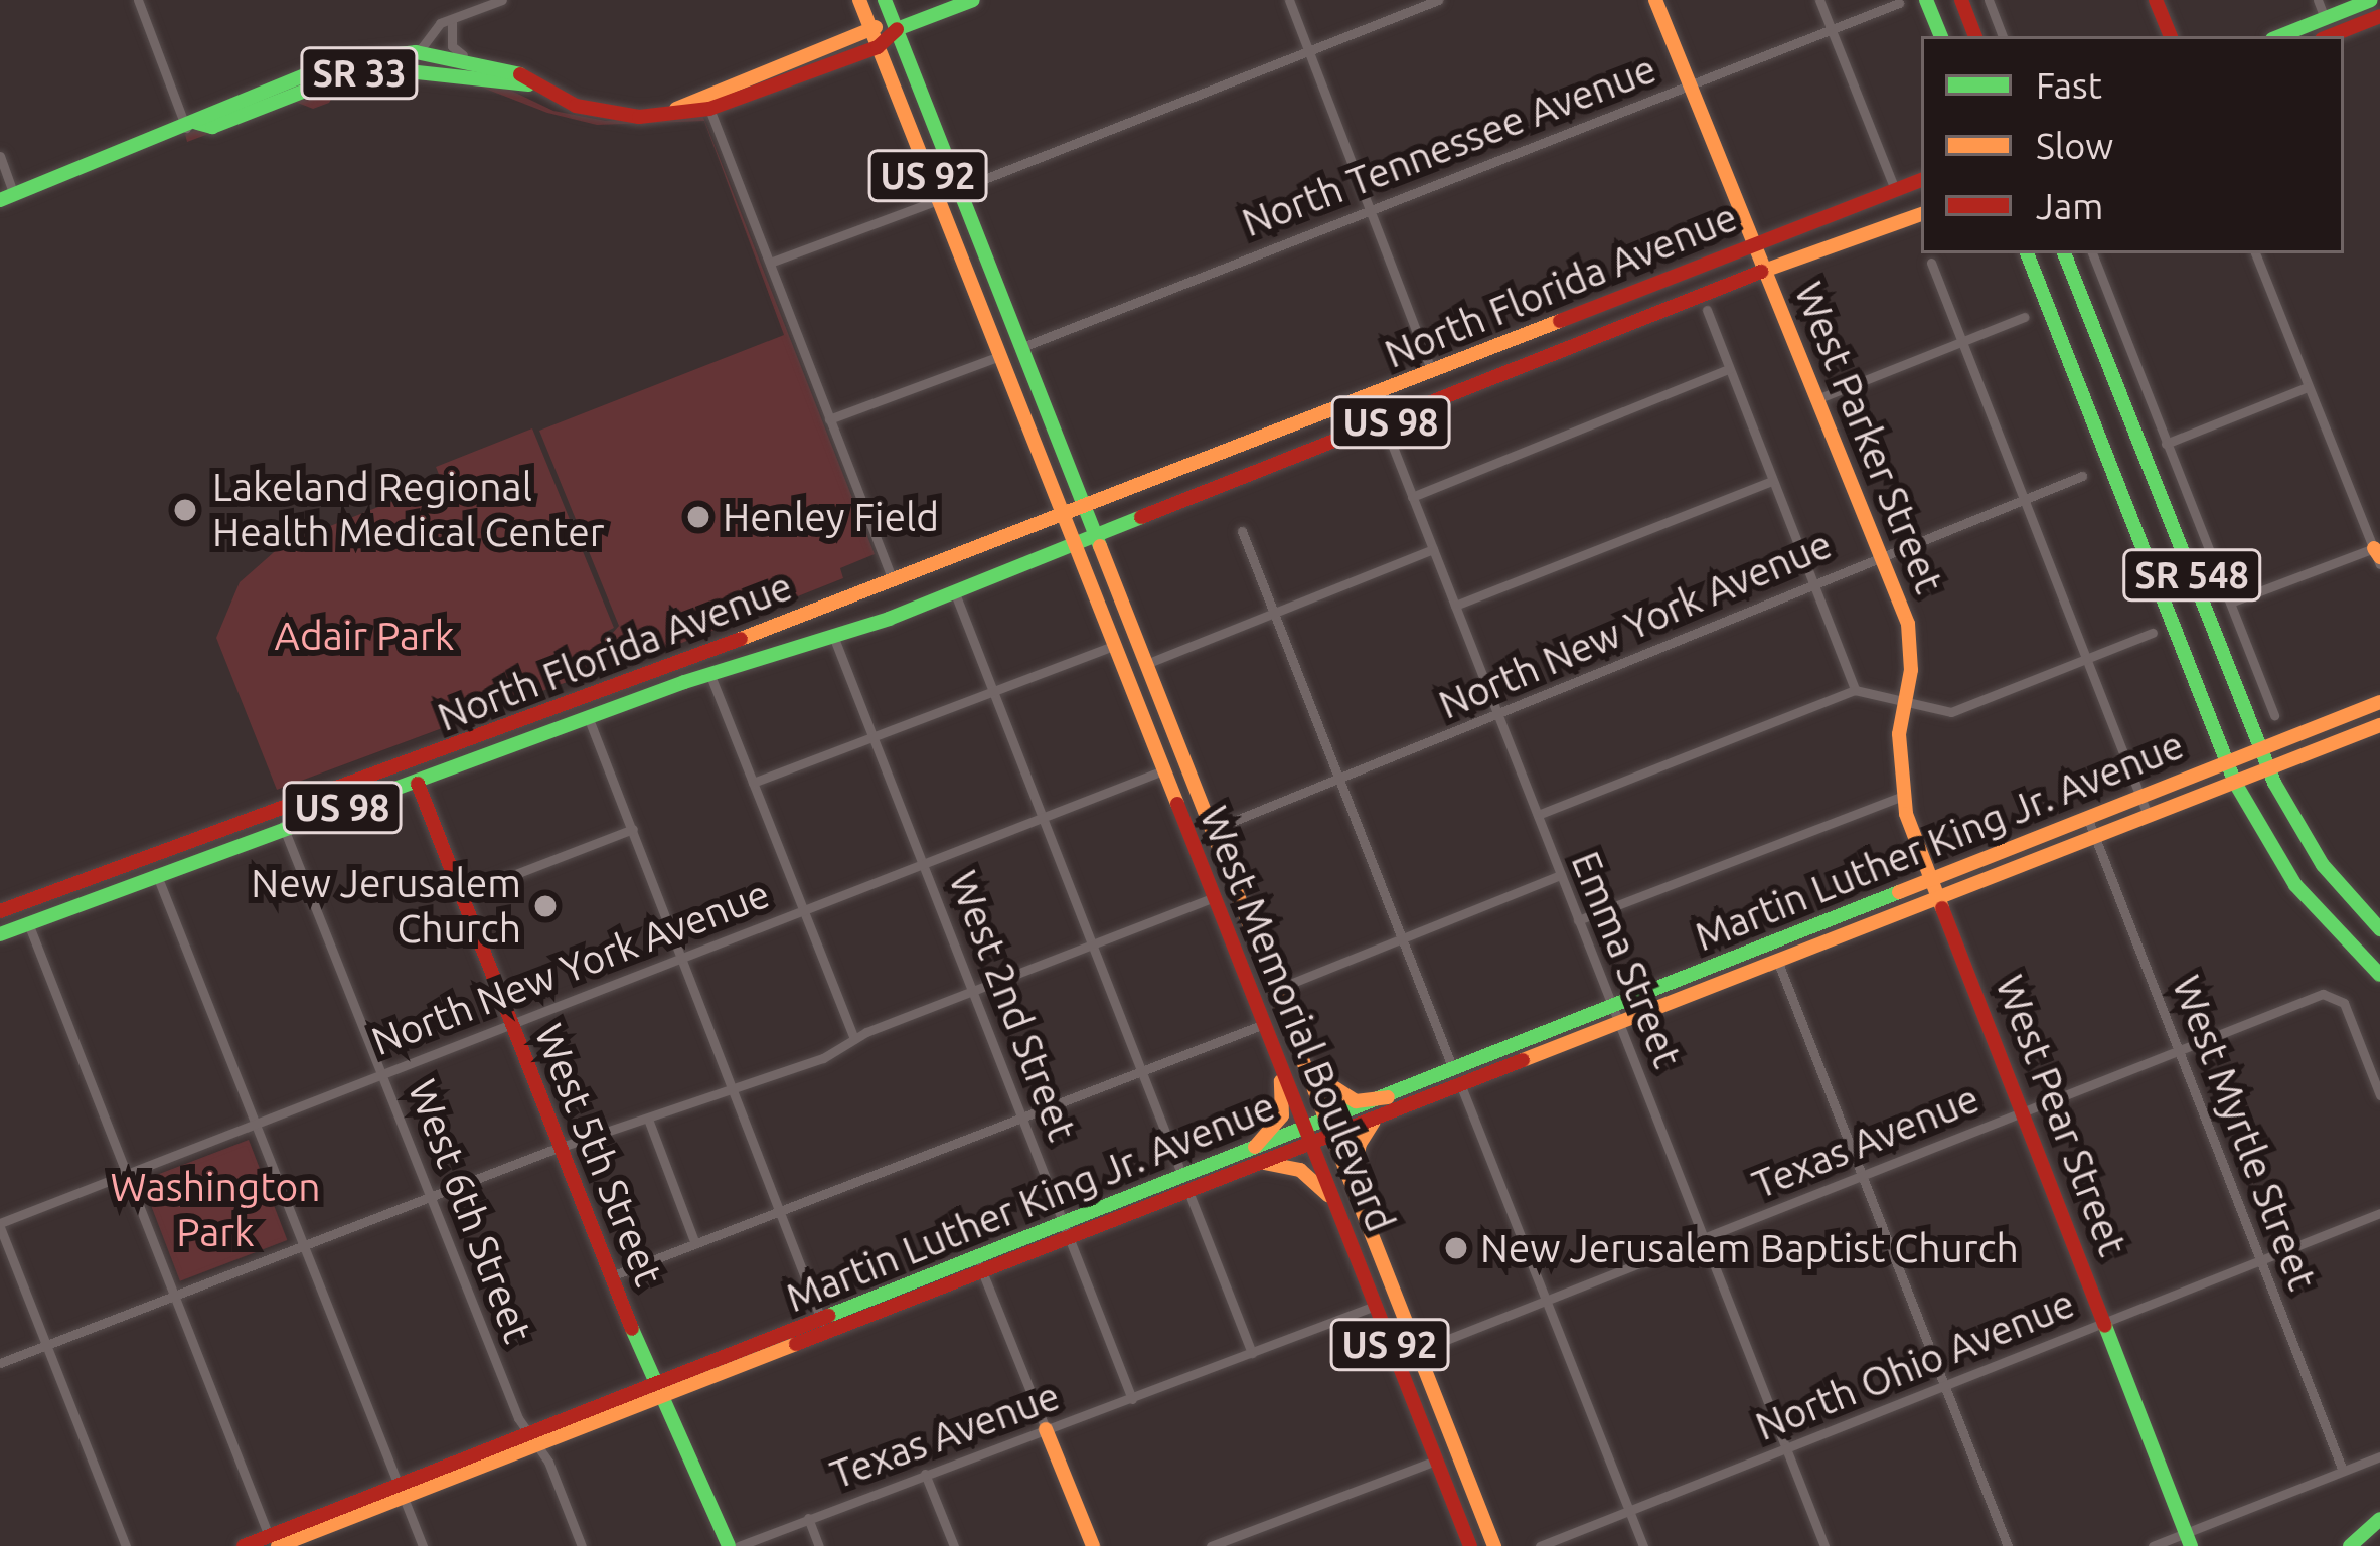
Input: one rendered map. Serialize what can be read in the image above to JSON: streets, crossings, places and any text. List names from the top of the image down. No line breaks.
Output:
{"streets":{"main road":["SR 33","US 92","North Florida Avenue","US 98","West Parker Street","SR 548","Martin Luther King Jr. Avenue","West Memorial Boulevard","West Pear Street","West 5th Street"],"street":["North Tennessee Avenue","North New York Avenue","Emma Street","West 2nd Street","West Myrtle Street","Texas Avenue","West 6th Street","North Ohio Avenue"]},"crossings":[["SR 33","US 92"],["North Tennessee Avenue","US 92"],["North Tennessee Avenue","West Parker Street"],["US 92","North Florida Avenue"],["US 92","West Memorial Boulevard"],["North Florida Avenue","West Parker Street"],["North Florida Avenue","Emma Street"],["North Florida Avenue","West 2nd Street"],["North Florida Avenue","West Memorial Boulevard"],["North Florida Avenue","West 5th Street"],["North Florida Avenue","West 6th Street"],["West Parker Street","North New York Avenue"],["West Parker Street","West Pear Street"],["SR 548","Martin Luther King Jr. Avenue"],["North New York Avenue","Emma Street"],["North New York Avenue","West 2nd Street"],["North New York Avenue","West Memorial Boulevard"],["North New York Avenue","West 5th Street"],["North New York Avenue","West 6th Street"],["Martin Luther King Jr. Avenue","Emma Street"],["Martin Luther King Jr. Avenue","West 2nd Street"],["Martin Luther King Jr. Avenue","West Memorial Boulevard"],["Martin Luther King Jr. Avenue","West Pear Street"],["Martin Luther King Jr. Avenue","West Myrtle Street"],["Martin Luther King Jr. Avenue","West 5th Street"],["Martin Luther King Jr. Avenue","West 6th Street"],["Emma Street","Texas Avenue"],["Emma Street","North Ohio Avenue"],["West 2nd Street","Texas Avenue"],["West Memorial Boulevard","Texas Avenue"],["West Pear Street","Texas Avenue"],["West Pear Street","North Ohio Avenue"],["West Myrtle Street","Texas Avenue"],["West Myrtle Street","North Ohio Avenue"]],"parks":["Adair Park","Washington Park"],"places":["Lakeland Regional Health Medical Center","Henley Field","New Jerusalem Church","New Jerusalem Baptist Church"],"legend":["Fast","Slow","Jam"]}
